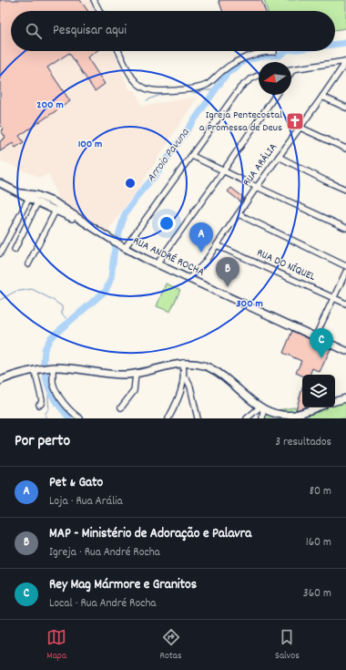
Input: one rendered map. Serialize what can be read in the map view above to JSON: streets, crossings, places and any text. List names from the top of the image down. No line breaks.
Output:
{"streets":{"main road":["RUA ANDRÉ ROCHA"],"street":["RUA ARÁLIA","RUA DO NÍQUEL"]},"crossings":[["RUA ARÁLIA","RUA ANDRÉ ROCHA"],["RUA ARÁLIA","RUA DO NÍQUEL"]],"water":["Arroio Pavuna"],"places":{"church":["Igreja Pentecostal a Promessa de Deus"]},"north":"left","page":{"search":"Pesquisar aqui","pins":["A","B","C"],"heading":["Por perto","3 resultados"],"list":[{"mark":"A","name":"Pet & Gato","note":"Loja · Rua Arália","value":"80 m"},{"mark":"B","name":"MAP - Ministério de Adoração e Palavra","note":"Igreja · Rua André Rocha","value":"160 m"},{"mark":"C","name":"Rey Mag Mármore e Granitos","note":"Local · Rua André Rocha","value":"360 m"}],"nav":["Mapa","Rotas","Salvos"]},"rings":["200 m","100 m","300 m"]}
